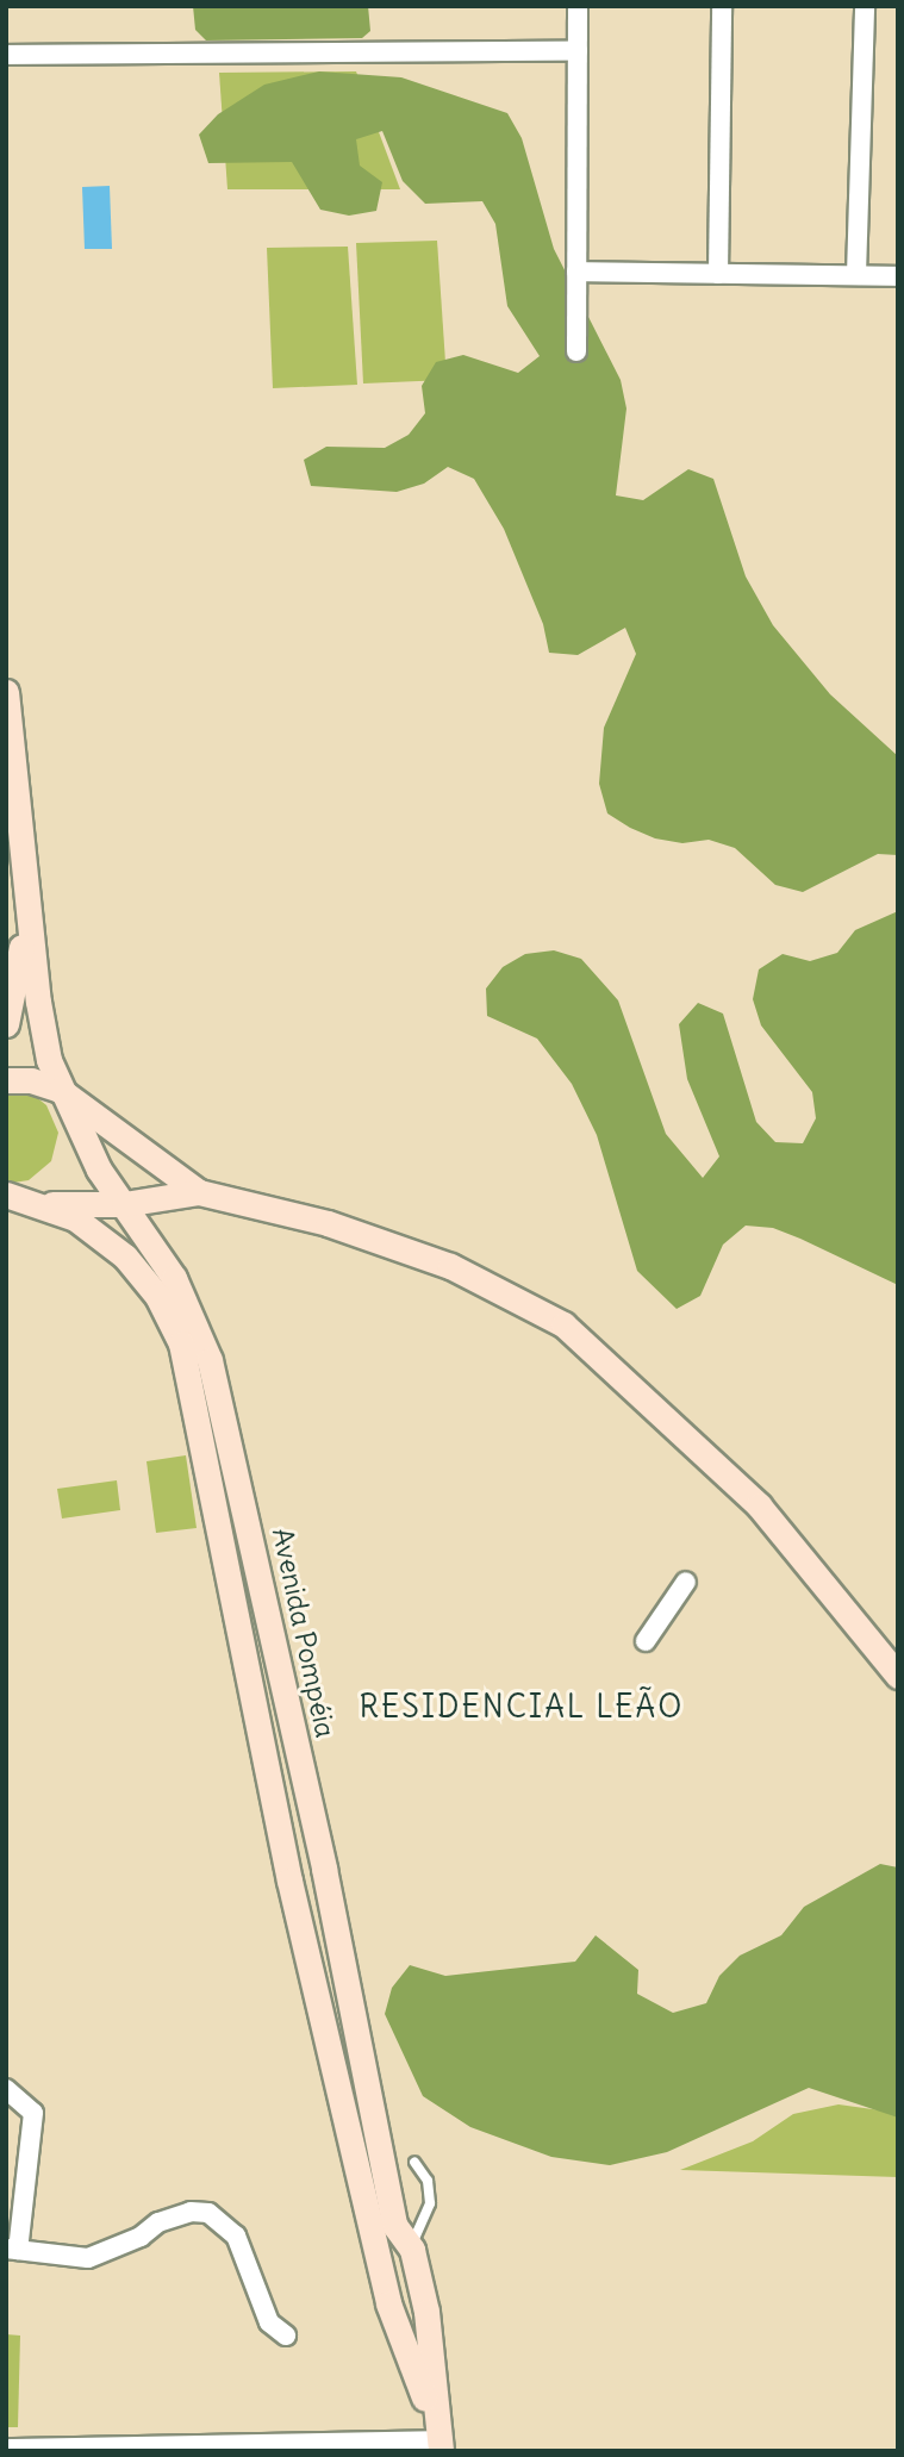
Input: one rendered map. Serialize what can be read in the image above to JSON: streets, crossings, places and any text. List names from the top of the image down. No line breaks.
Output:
{"streets":{"main road":["Avenida Pompéia"]},"districts":["RESIDENCIAL LEÃO"]}
